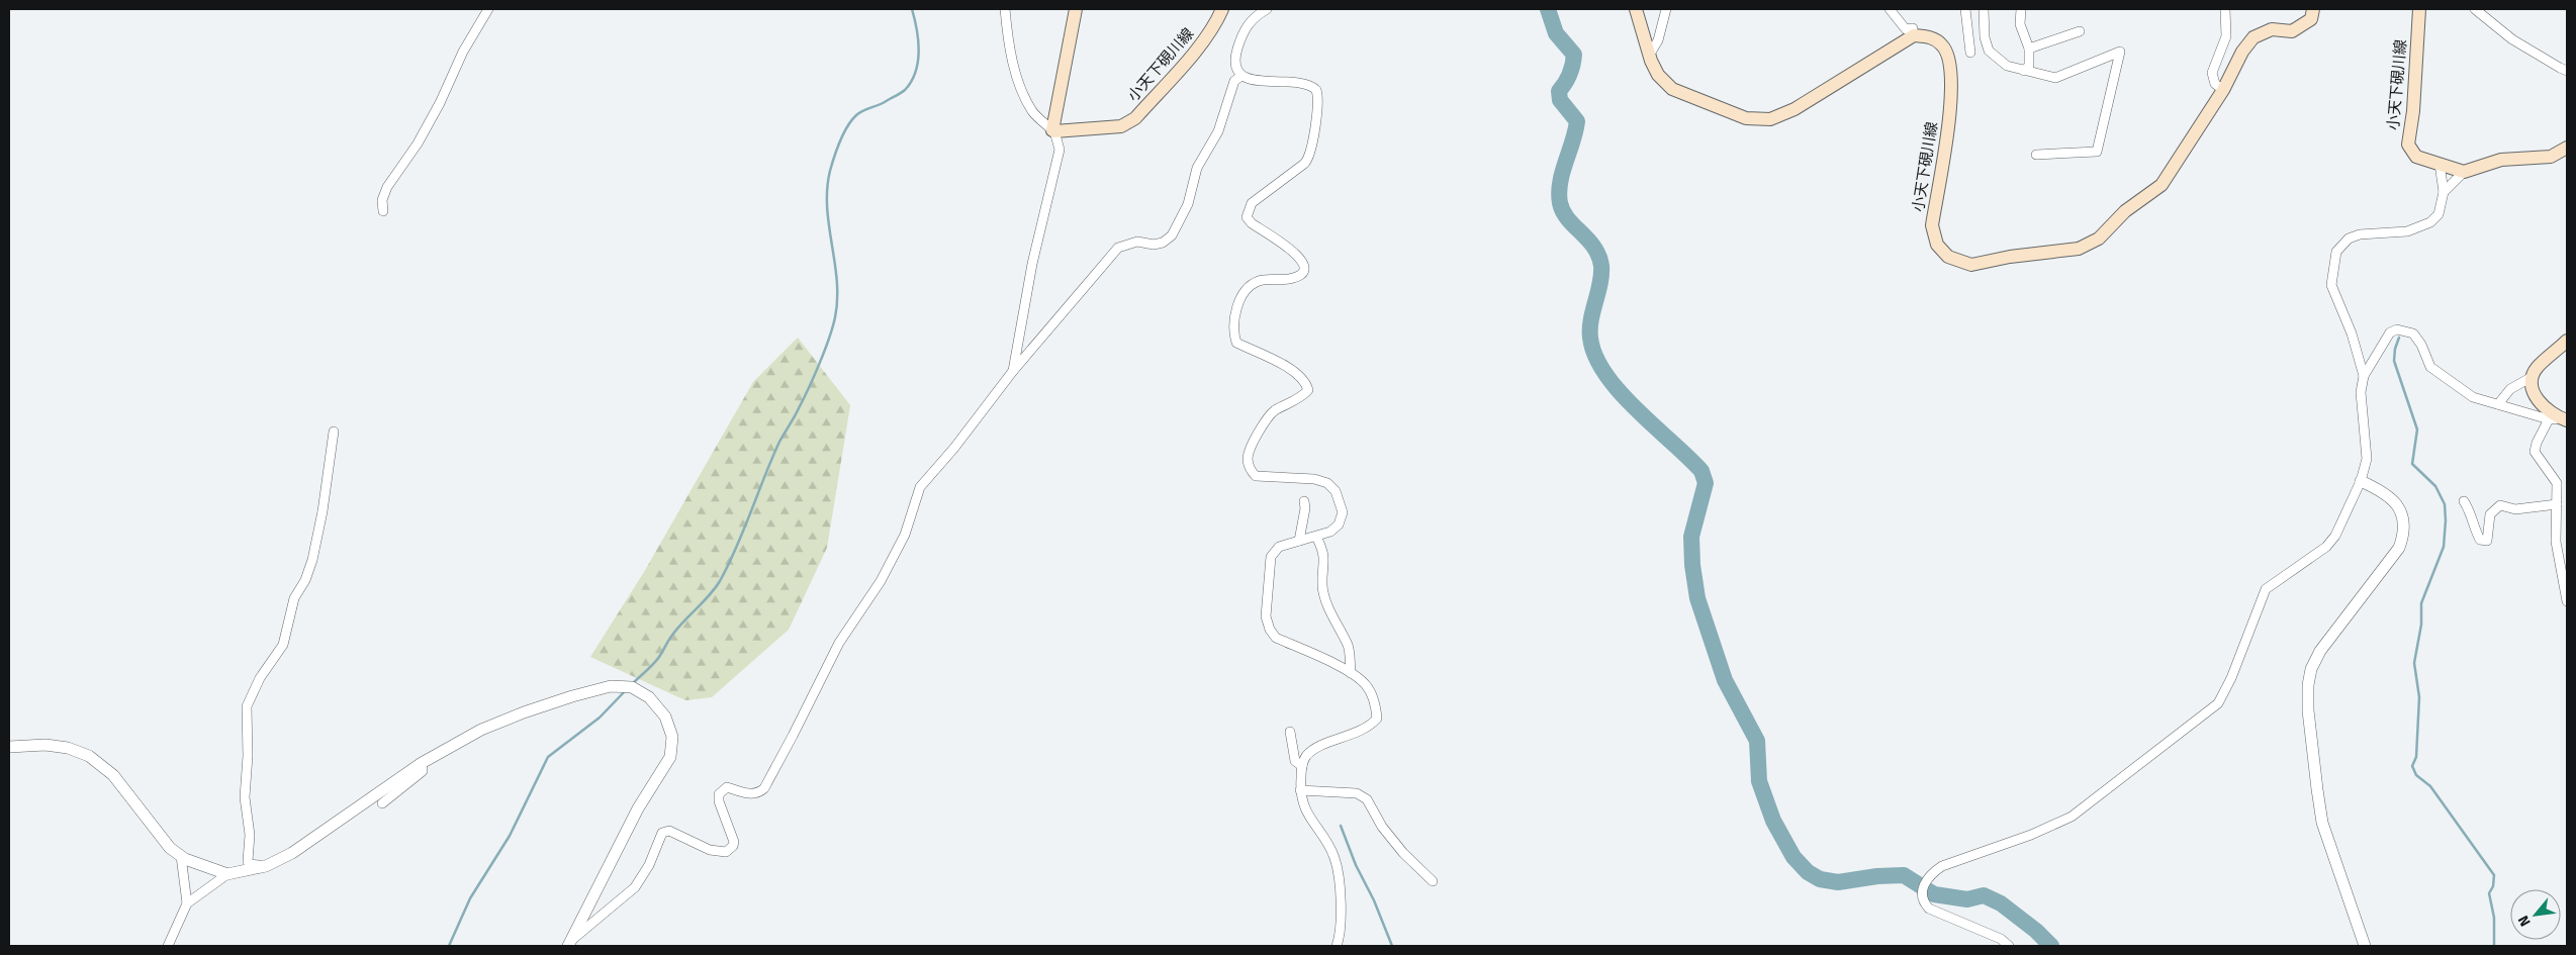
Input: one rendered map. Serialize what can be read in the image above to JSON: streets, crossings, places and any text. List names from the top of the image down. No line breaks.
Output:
{"streets":{"main road":["小天下硯川線"]},"north":"bottom left"}
